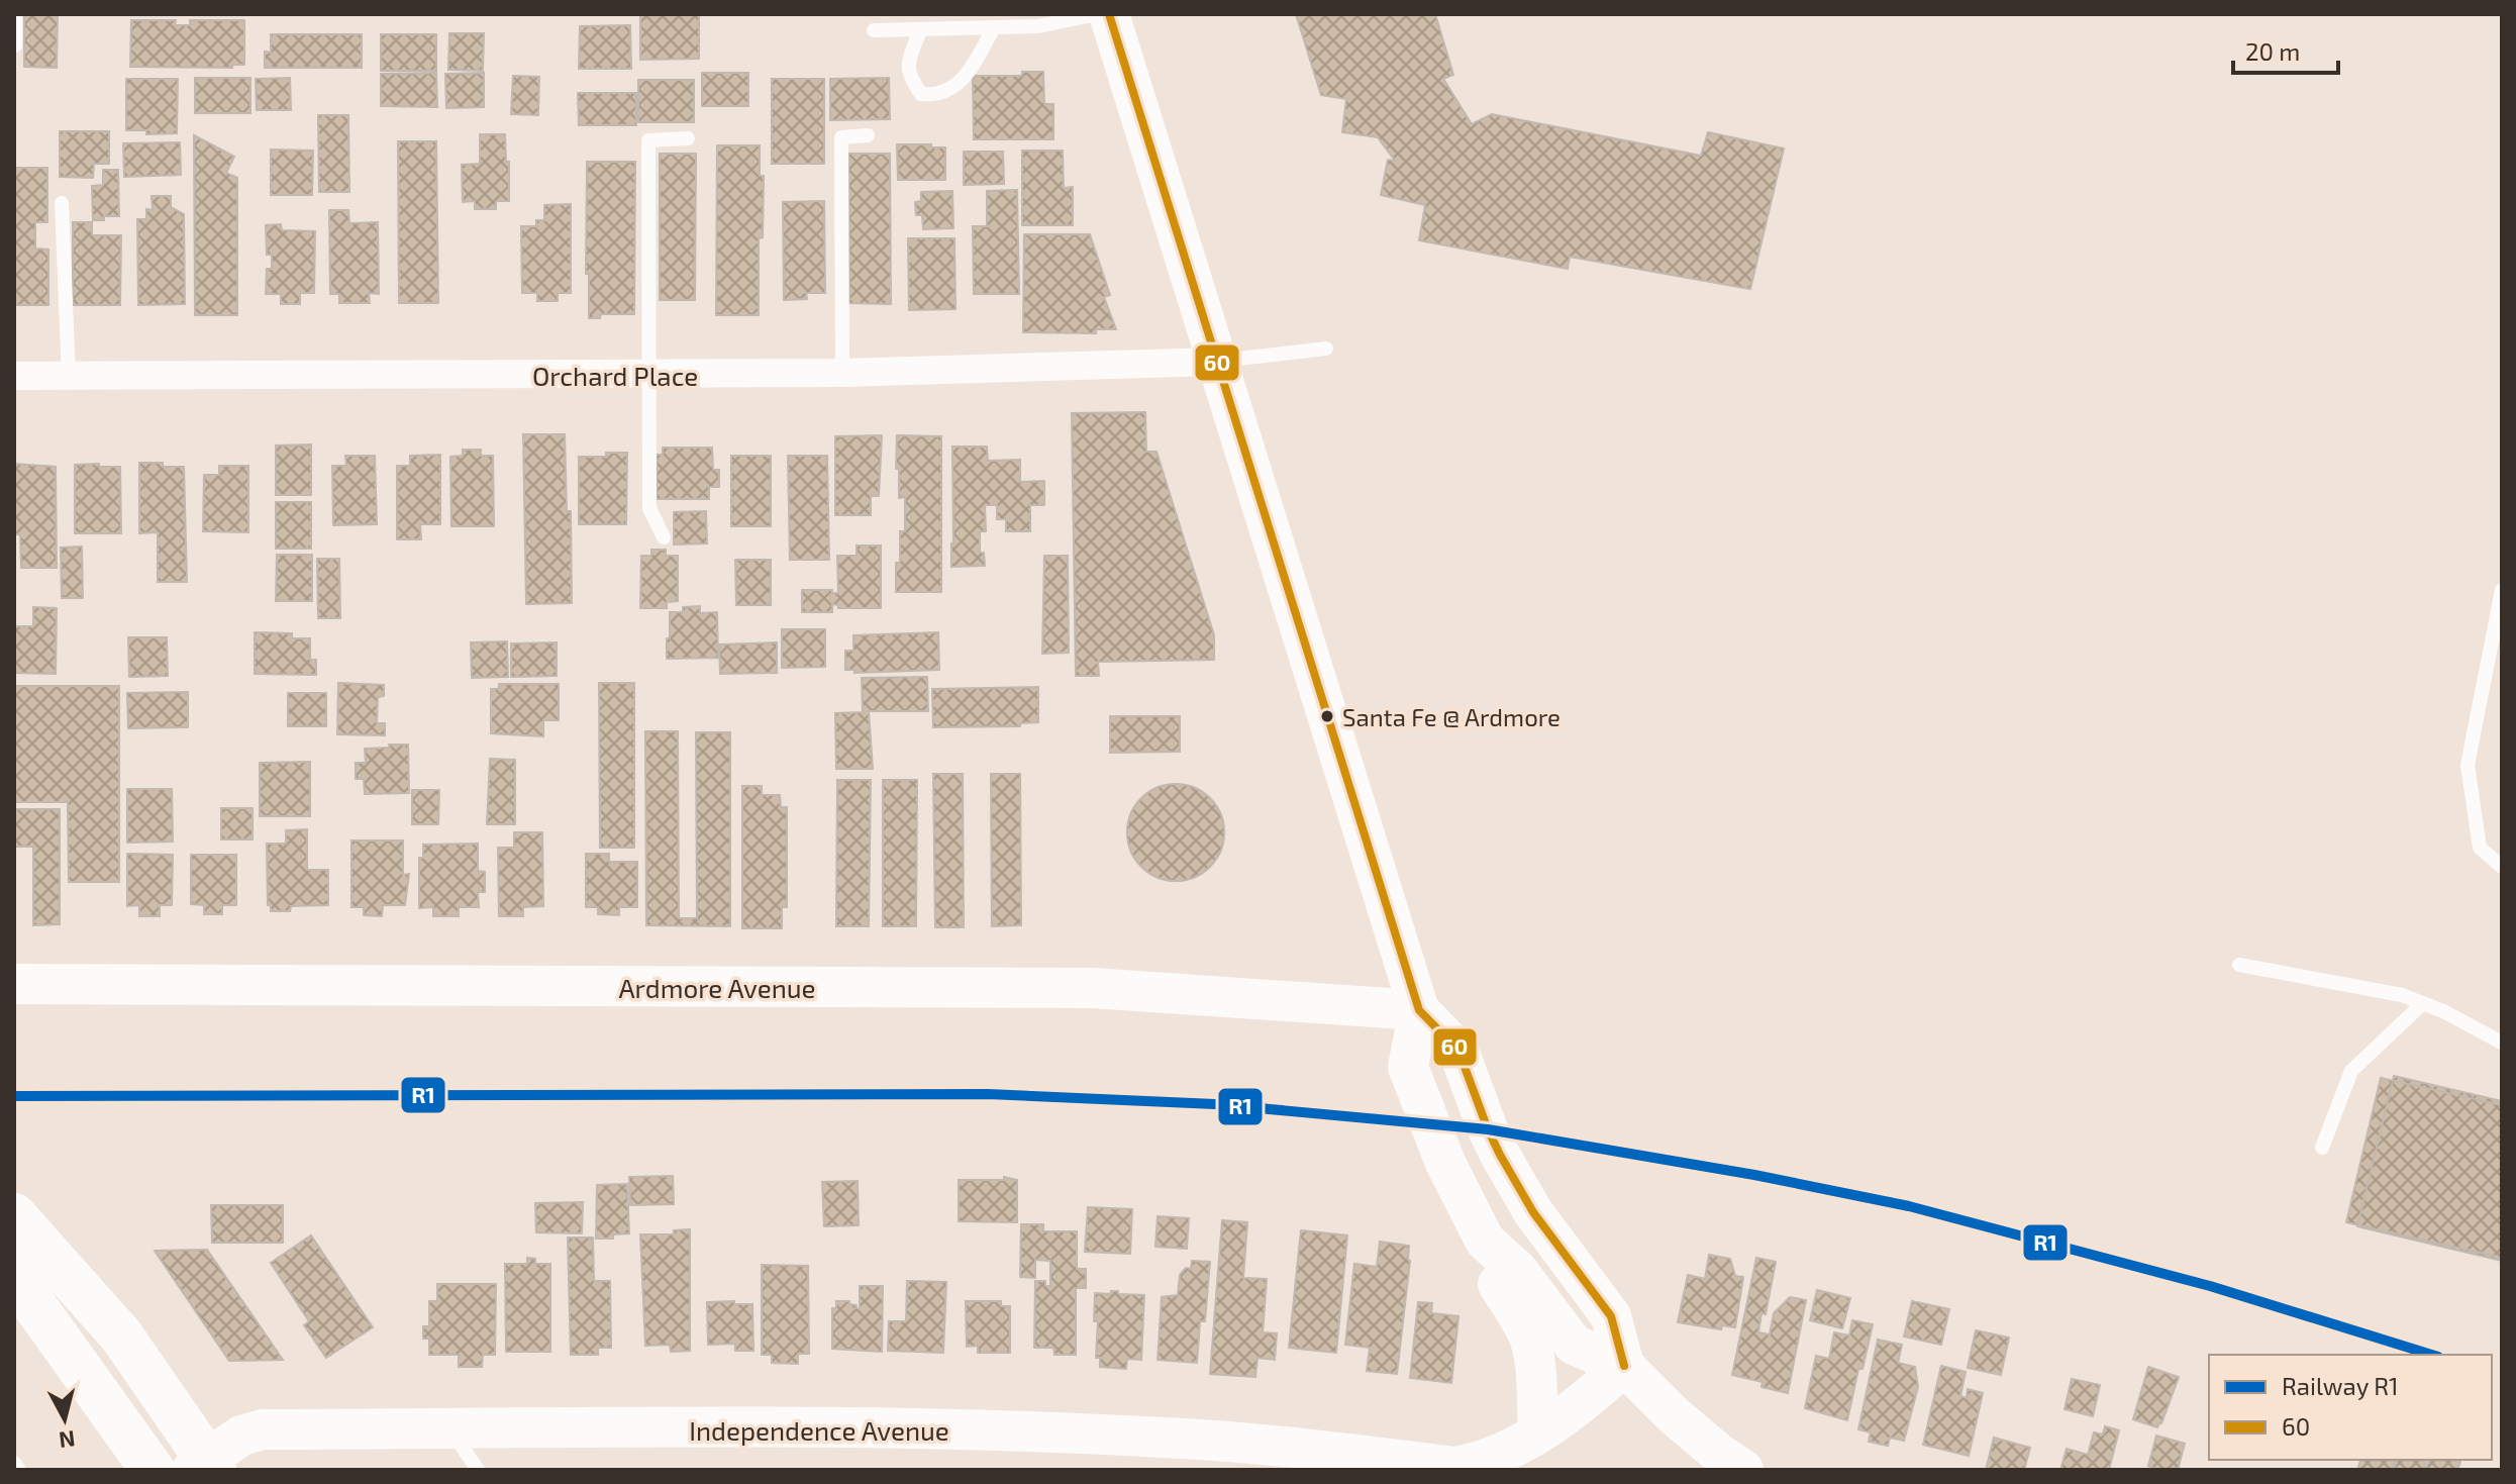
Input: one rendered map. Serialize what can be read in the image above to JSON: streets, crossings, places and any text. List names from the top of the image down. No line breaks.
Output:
{"streets":{"street":["Orchard Place","Ardmore Avenue","Independence Avenue"]},"places":["Santa Fe @ Ardmore"],"lines":["transit line 60","rail line R1"],"legend":["Railway R1","60"],"scale_bar":"20 m","north":"bottom"}
